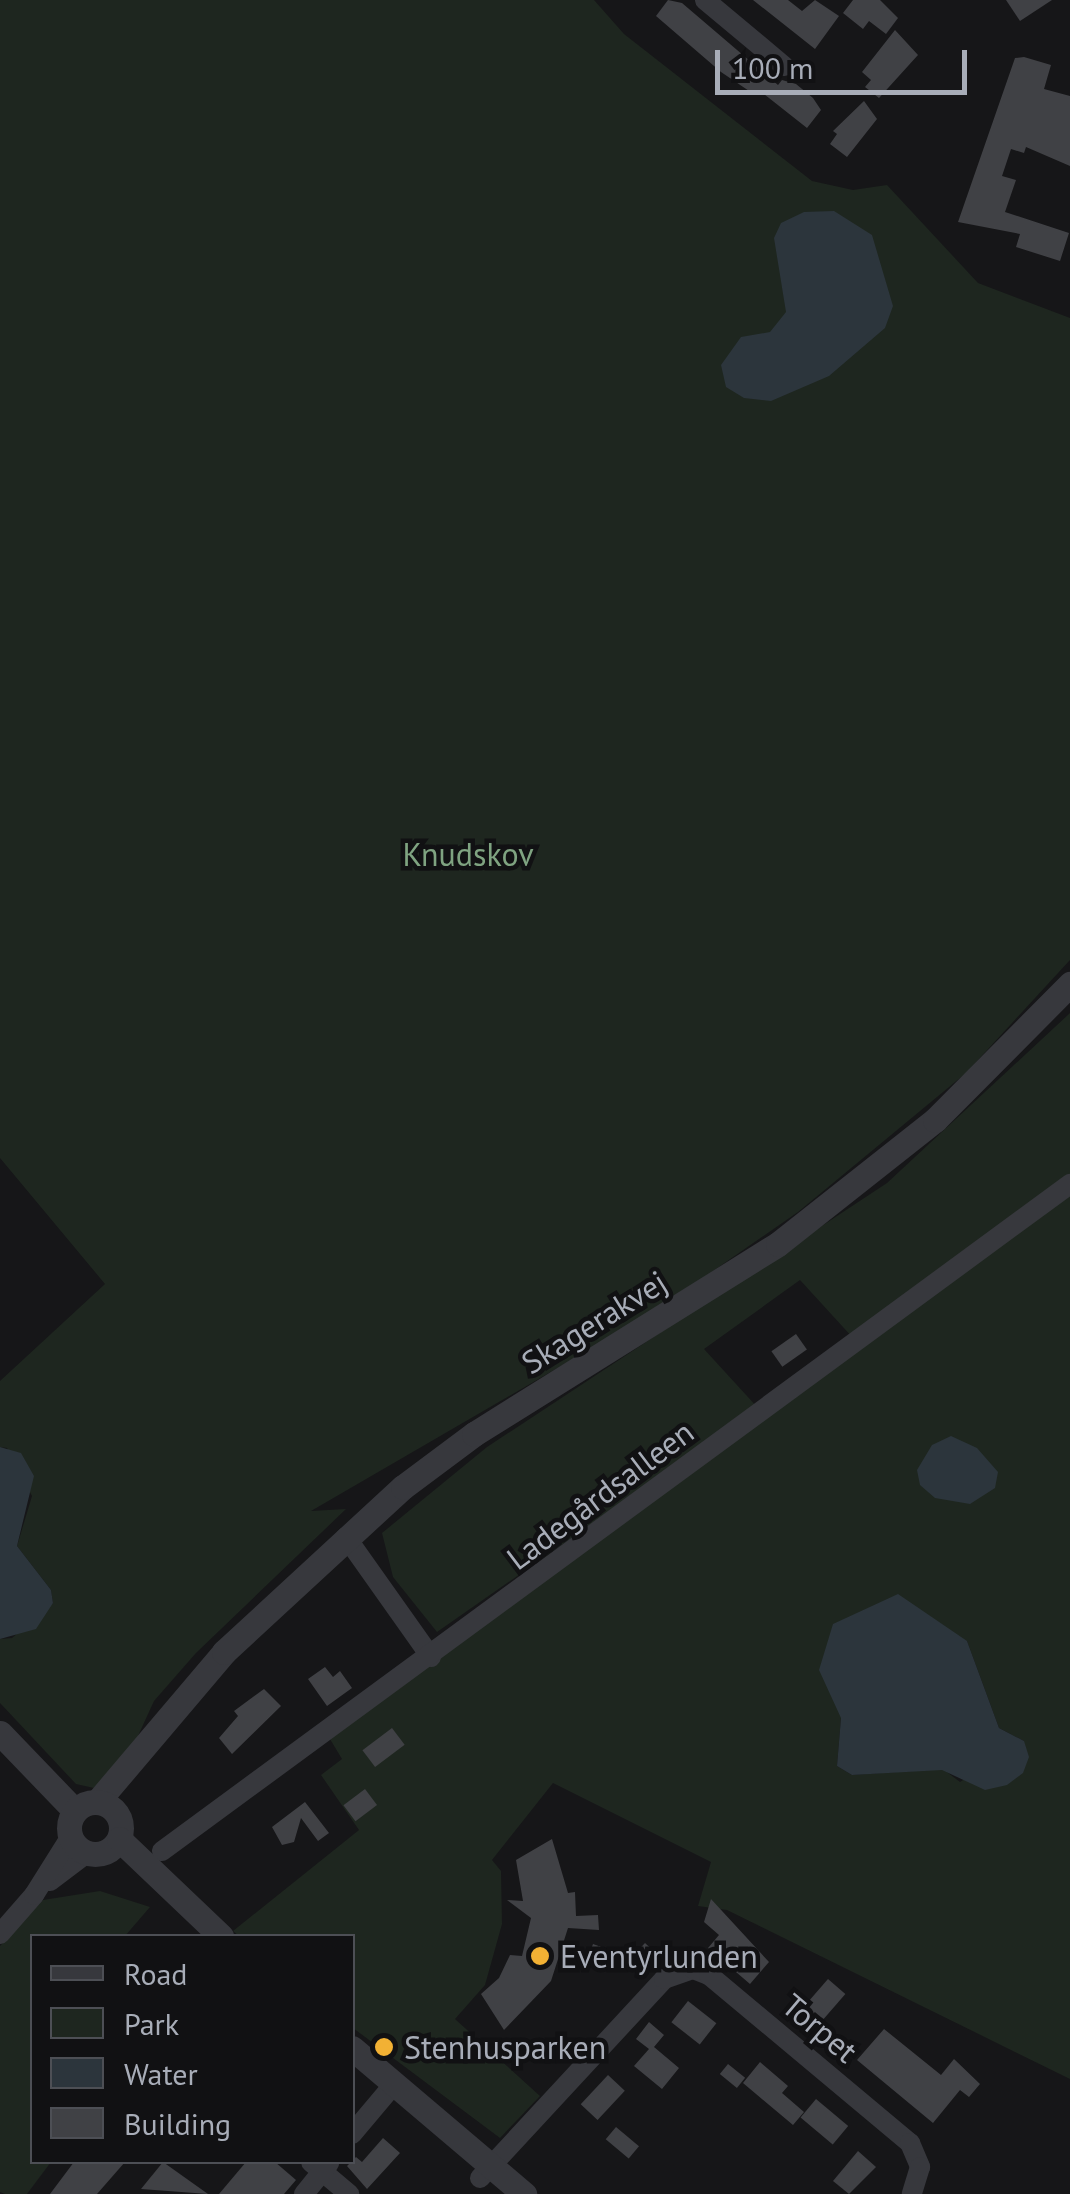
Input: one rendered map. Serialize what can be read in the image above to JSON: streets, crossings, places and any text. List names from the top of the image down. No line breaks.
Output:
{"streets":{"street":["Skagerakvej","Ladegårdsalleen","Torpet"]},"parks":["Knudskov"],"places":["Eventyrlunden","Stenhusparken"],"legend":["Road","Park","Water","Building"],"scale_bar":"100 m"}
